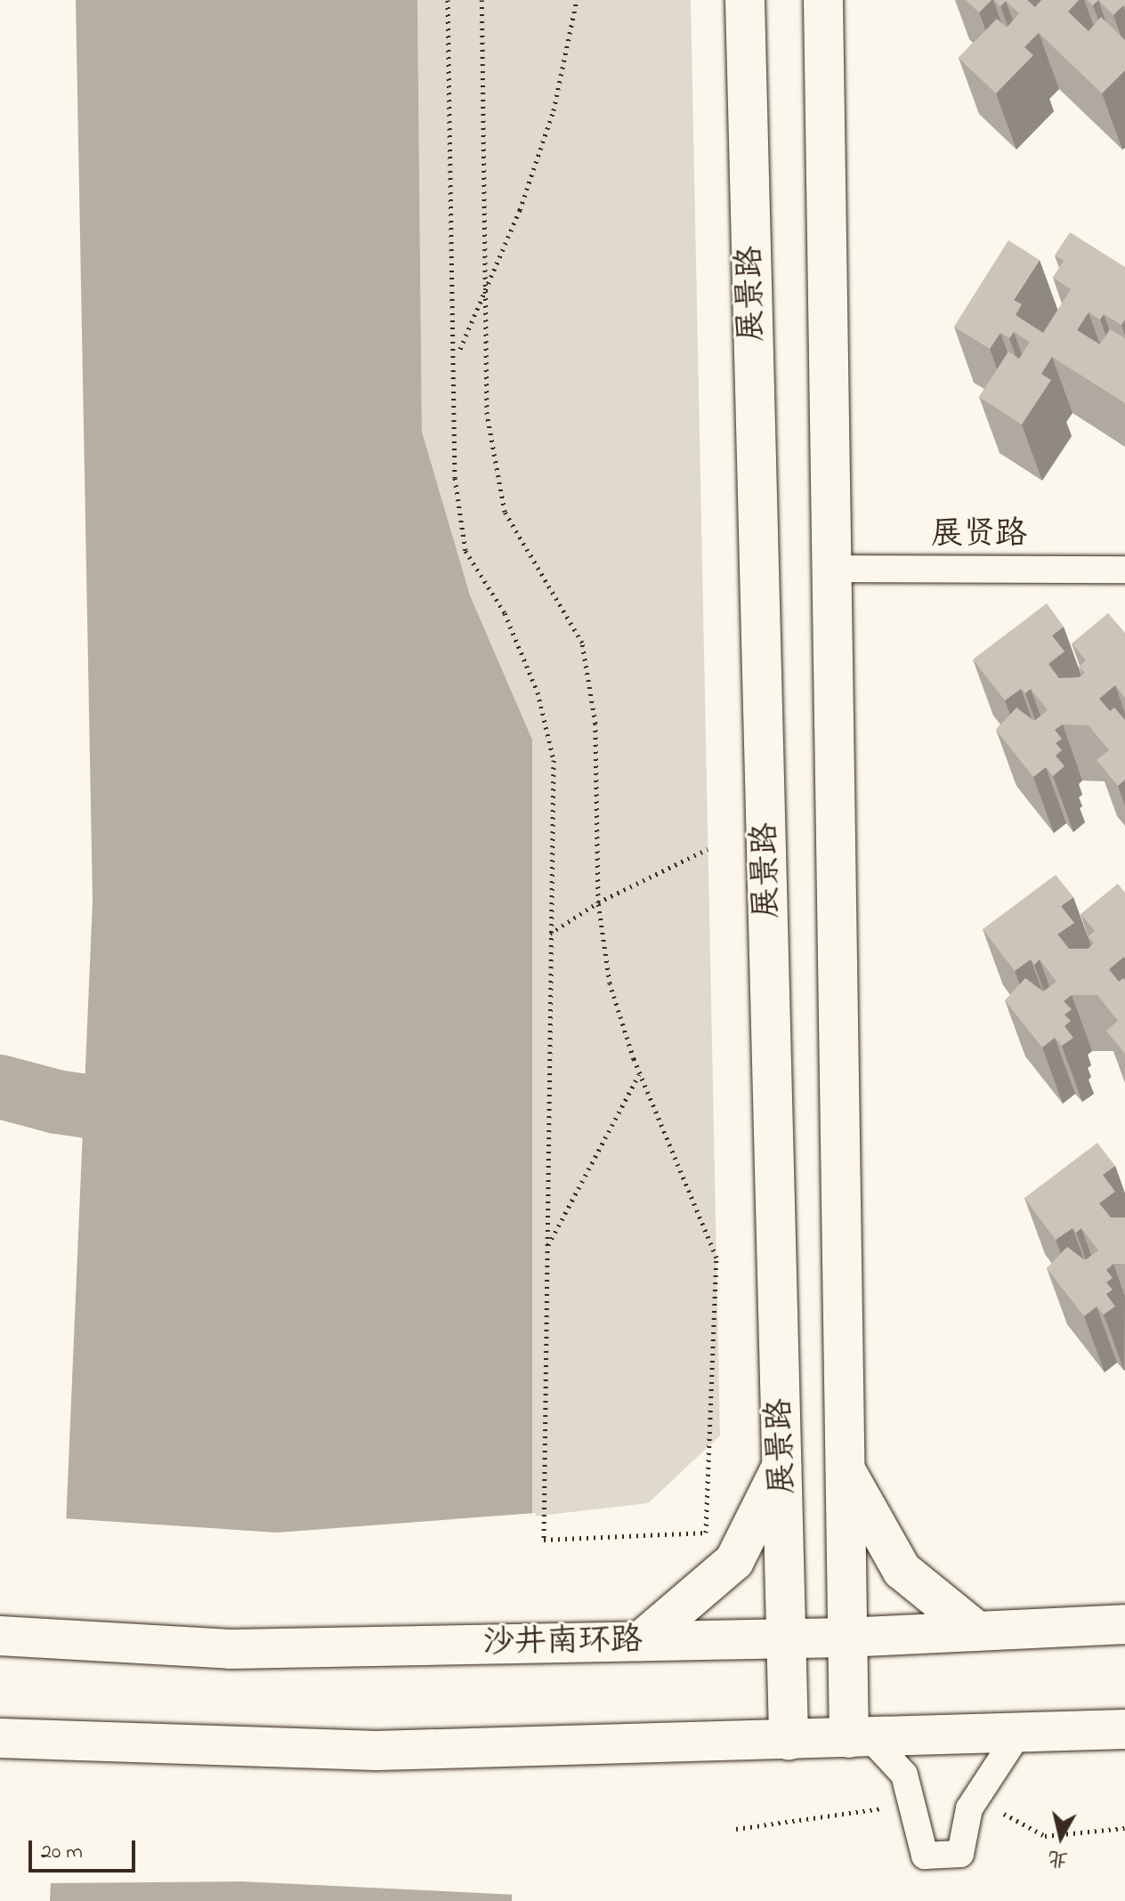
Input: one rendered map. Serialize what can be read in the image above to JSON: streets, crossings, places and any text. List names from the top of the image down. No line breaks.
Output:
{"streets":{"main road":["展景路","沙井南环路"],"street":["展贤路"]},"crossings":[["展景路","展贤路"],["展景路","沙井南环路"]],"scale_bar":"20 m","north":"bottom"}
